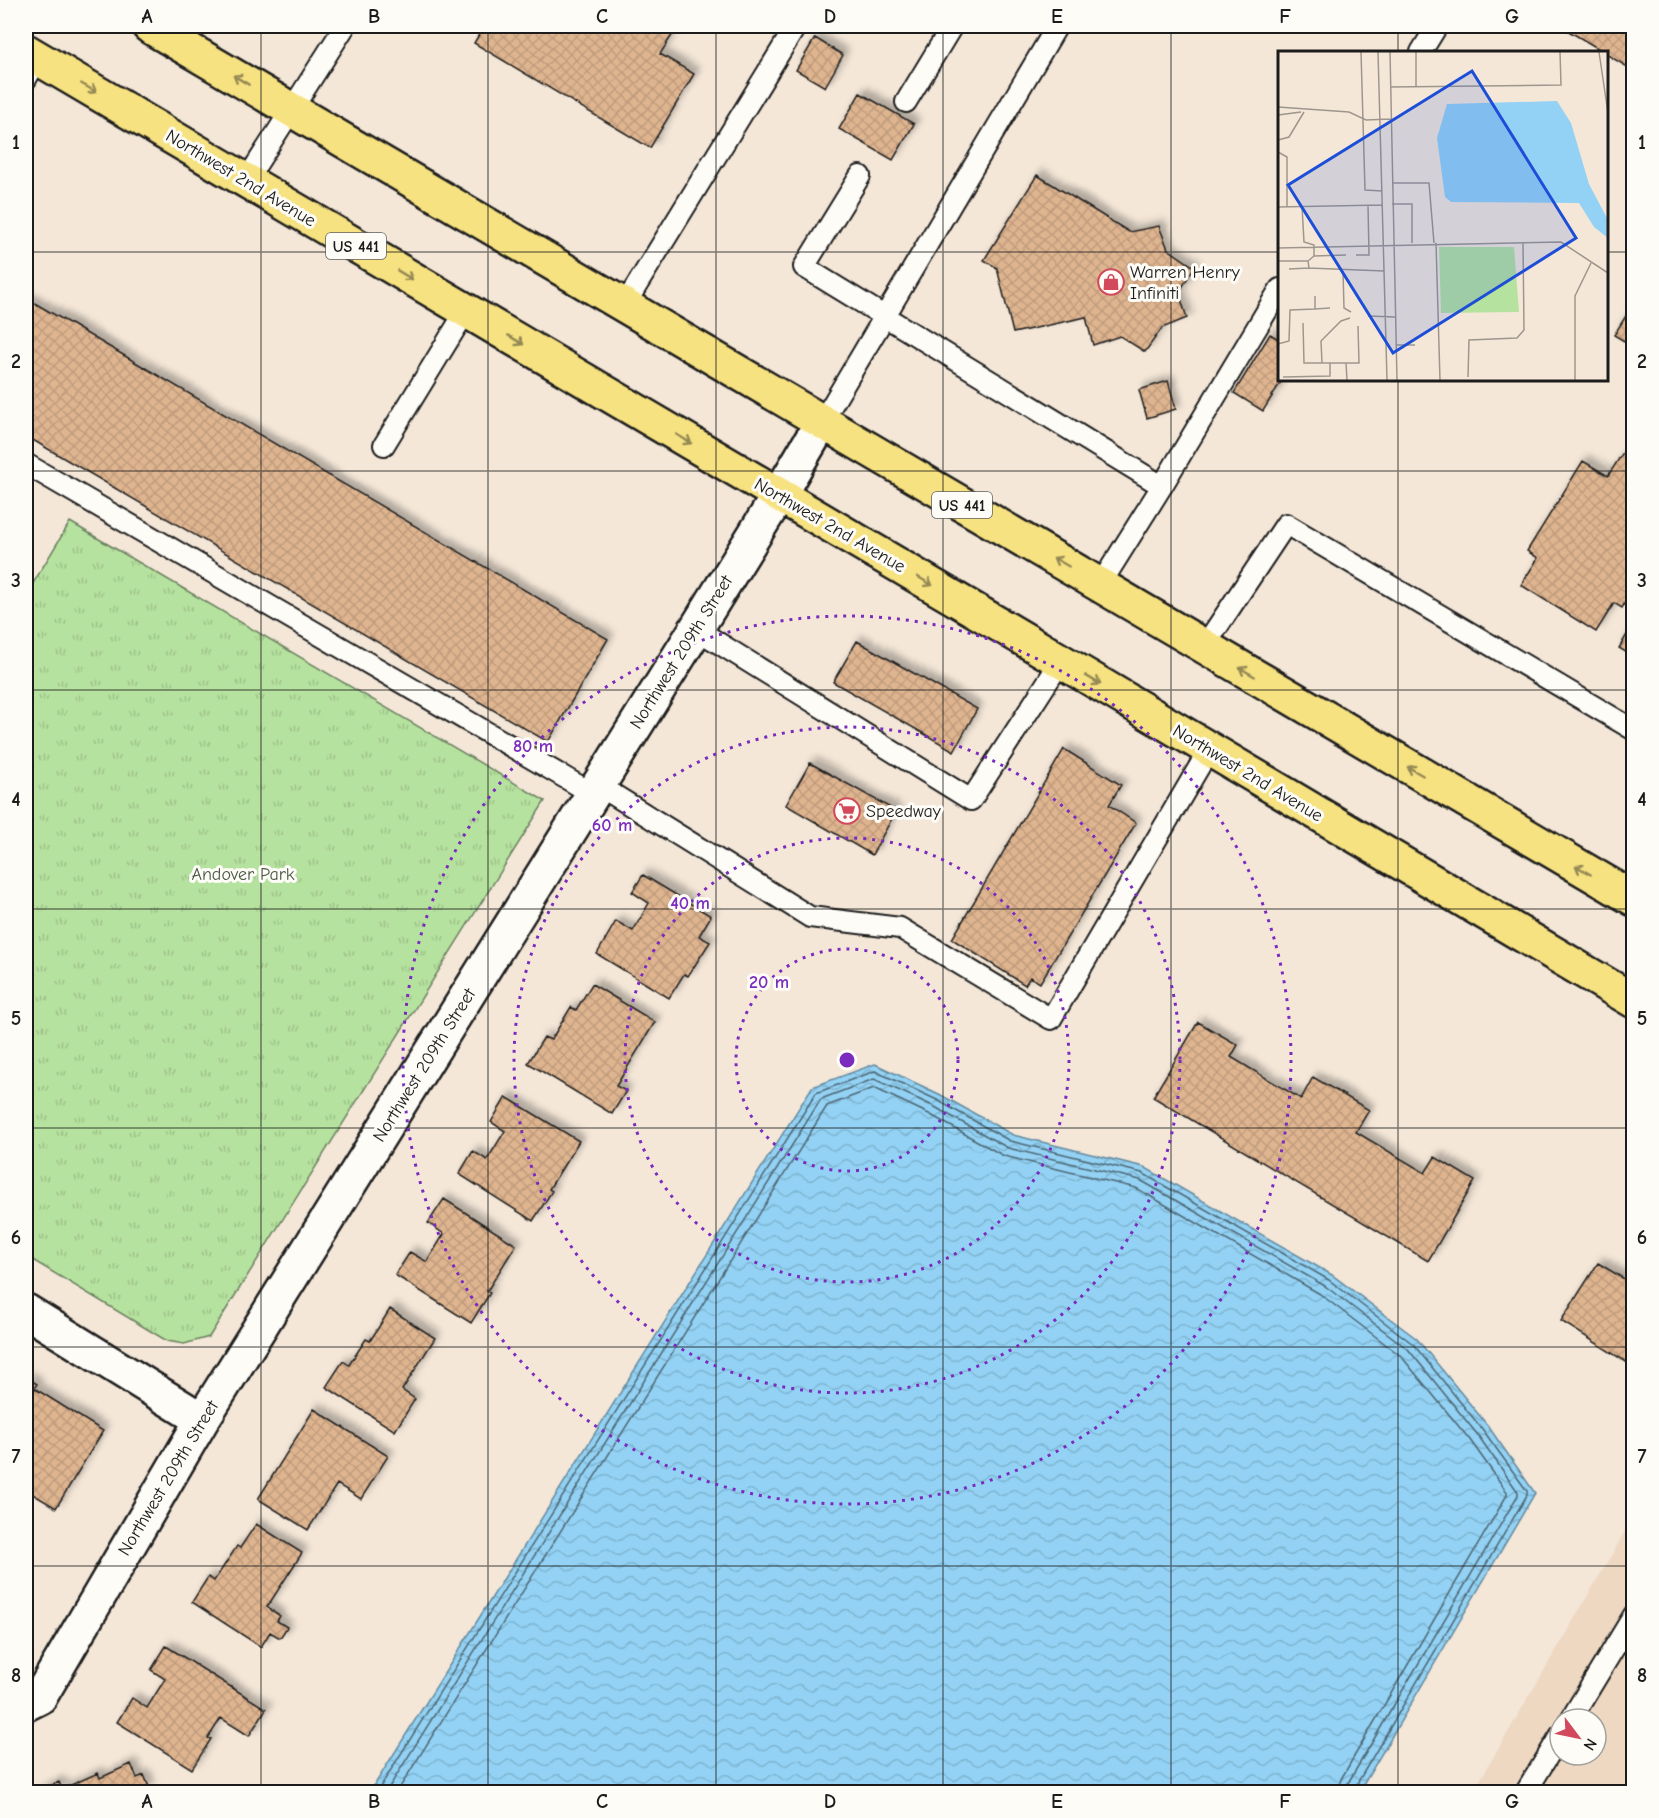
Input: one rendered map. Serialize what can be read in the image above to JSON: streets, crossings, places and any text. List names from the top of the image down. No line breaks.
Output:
{"streets":{"main road":["Northwest 2nd Avenue","US 441"],"street":["Northwest 209th Street"]},"crossings":[["Northwest 2nd Avenue","Northwest 209th Street"],["US 441","Northwest 209th Street"]],"parks":["Andover Park"],"places":{"shop":["Warren Henry Infiniti"],"supermarket":["Speedway"]},"north":"bottom right","grid":{"columns":["A","B","C","D","E","F","G"],"rows":["1","2","3","4","5","6","7","8"]},"rings":["80 m","60 m","40 m","20 m"]}
